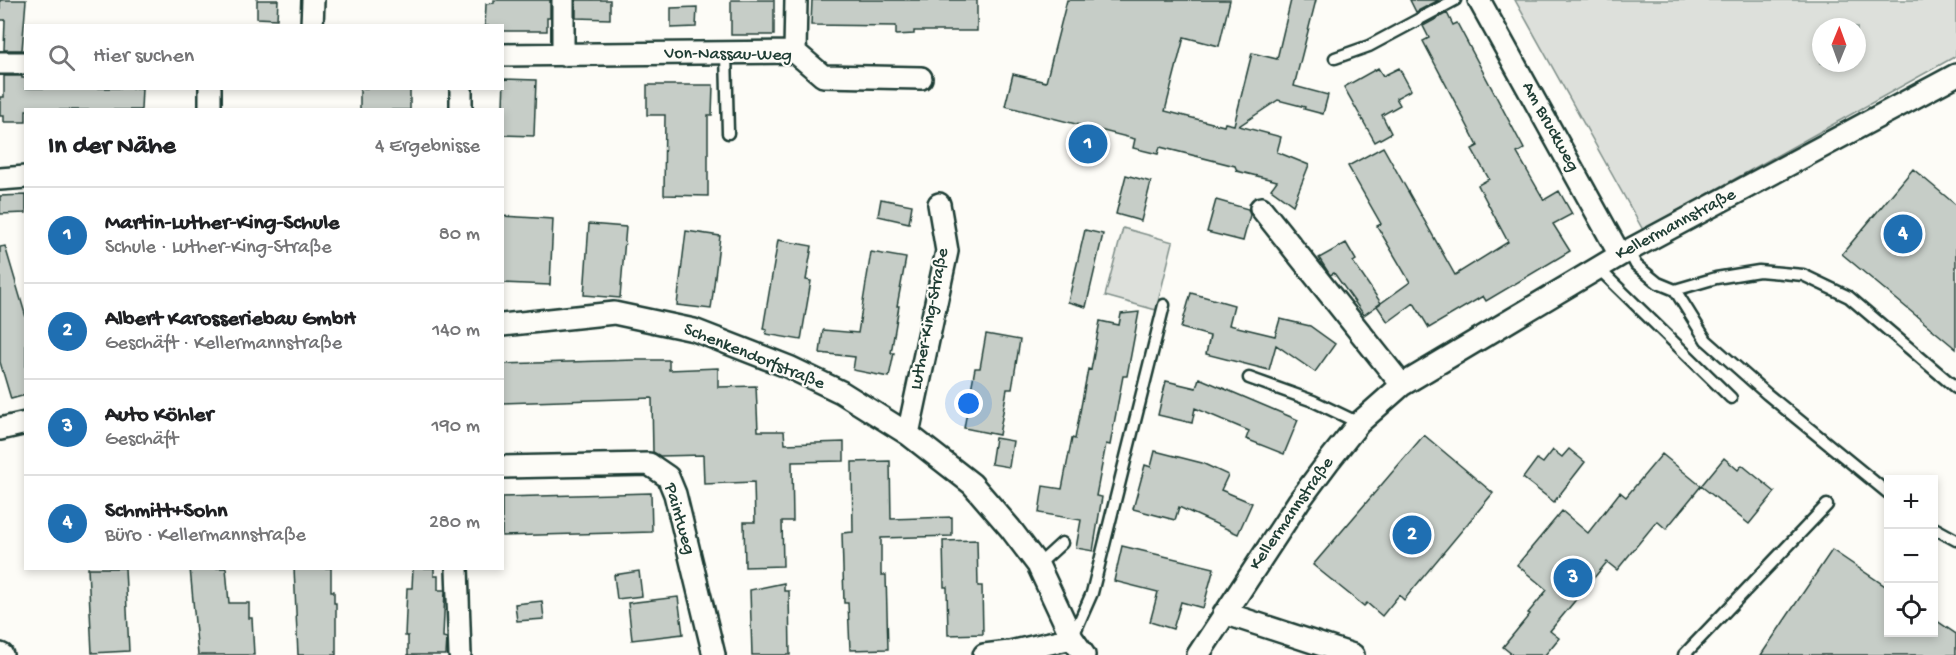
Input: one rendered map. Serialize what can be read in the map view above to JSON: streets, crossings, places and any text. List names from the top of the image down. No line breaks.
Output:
{"streets":{"street":["Von-Nassau-Weg","Am Bruckweg","Kellermannstraße","Luther-King-Straße","Schenkendorfstraße","Paintweg"]},"crossings":[["Am Bruckweg","Kellermannstraße"],["Luther-King-Straße","Schenkendorfstraße"]],"north":"top","page":{"search":"Hier suchen","heading":["In der Nähe","4 Ergebnisse"],"pins":["1","4","2","3"],"list":[{"mark":"1","name":"Martin-Luther-King-Schule","note":"Schule · Luther-King-Straße","value":"80 m"},{"mark":"2","name":"Albert Karosseriebau GmbH","note":"Geschäft · Kellermannstraße","value":"140 m"},{"mark":"3","name":"Auto Köhler","note":"Geschäft","value":"190 m"},{"mark":"4","name":"Schmitt+Sohn","note":"Büro · Kellermannstraße","value":"280 m"}],"map_buttons":["+","−"]}}
